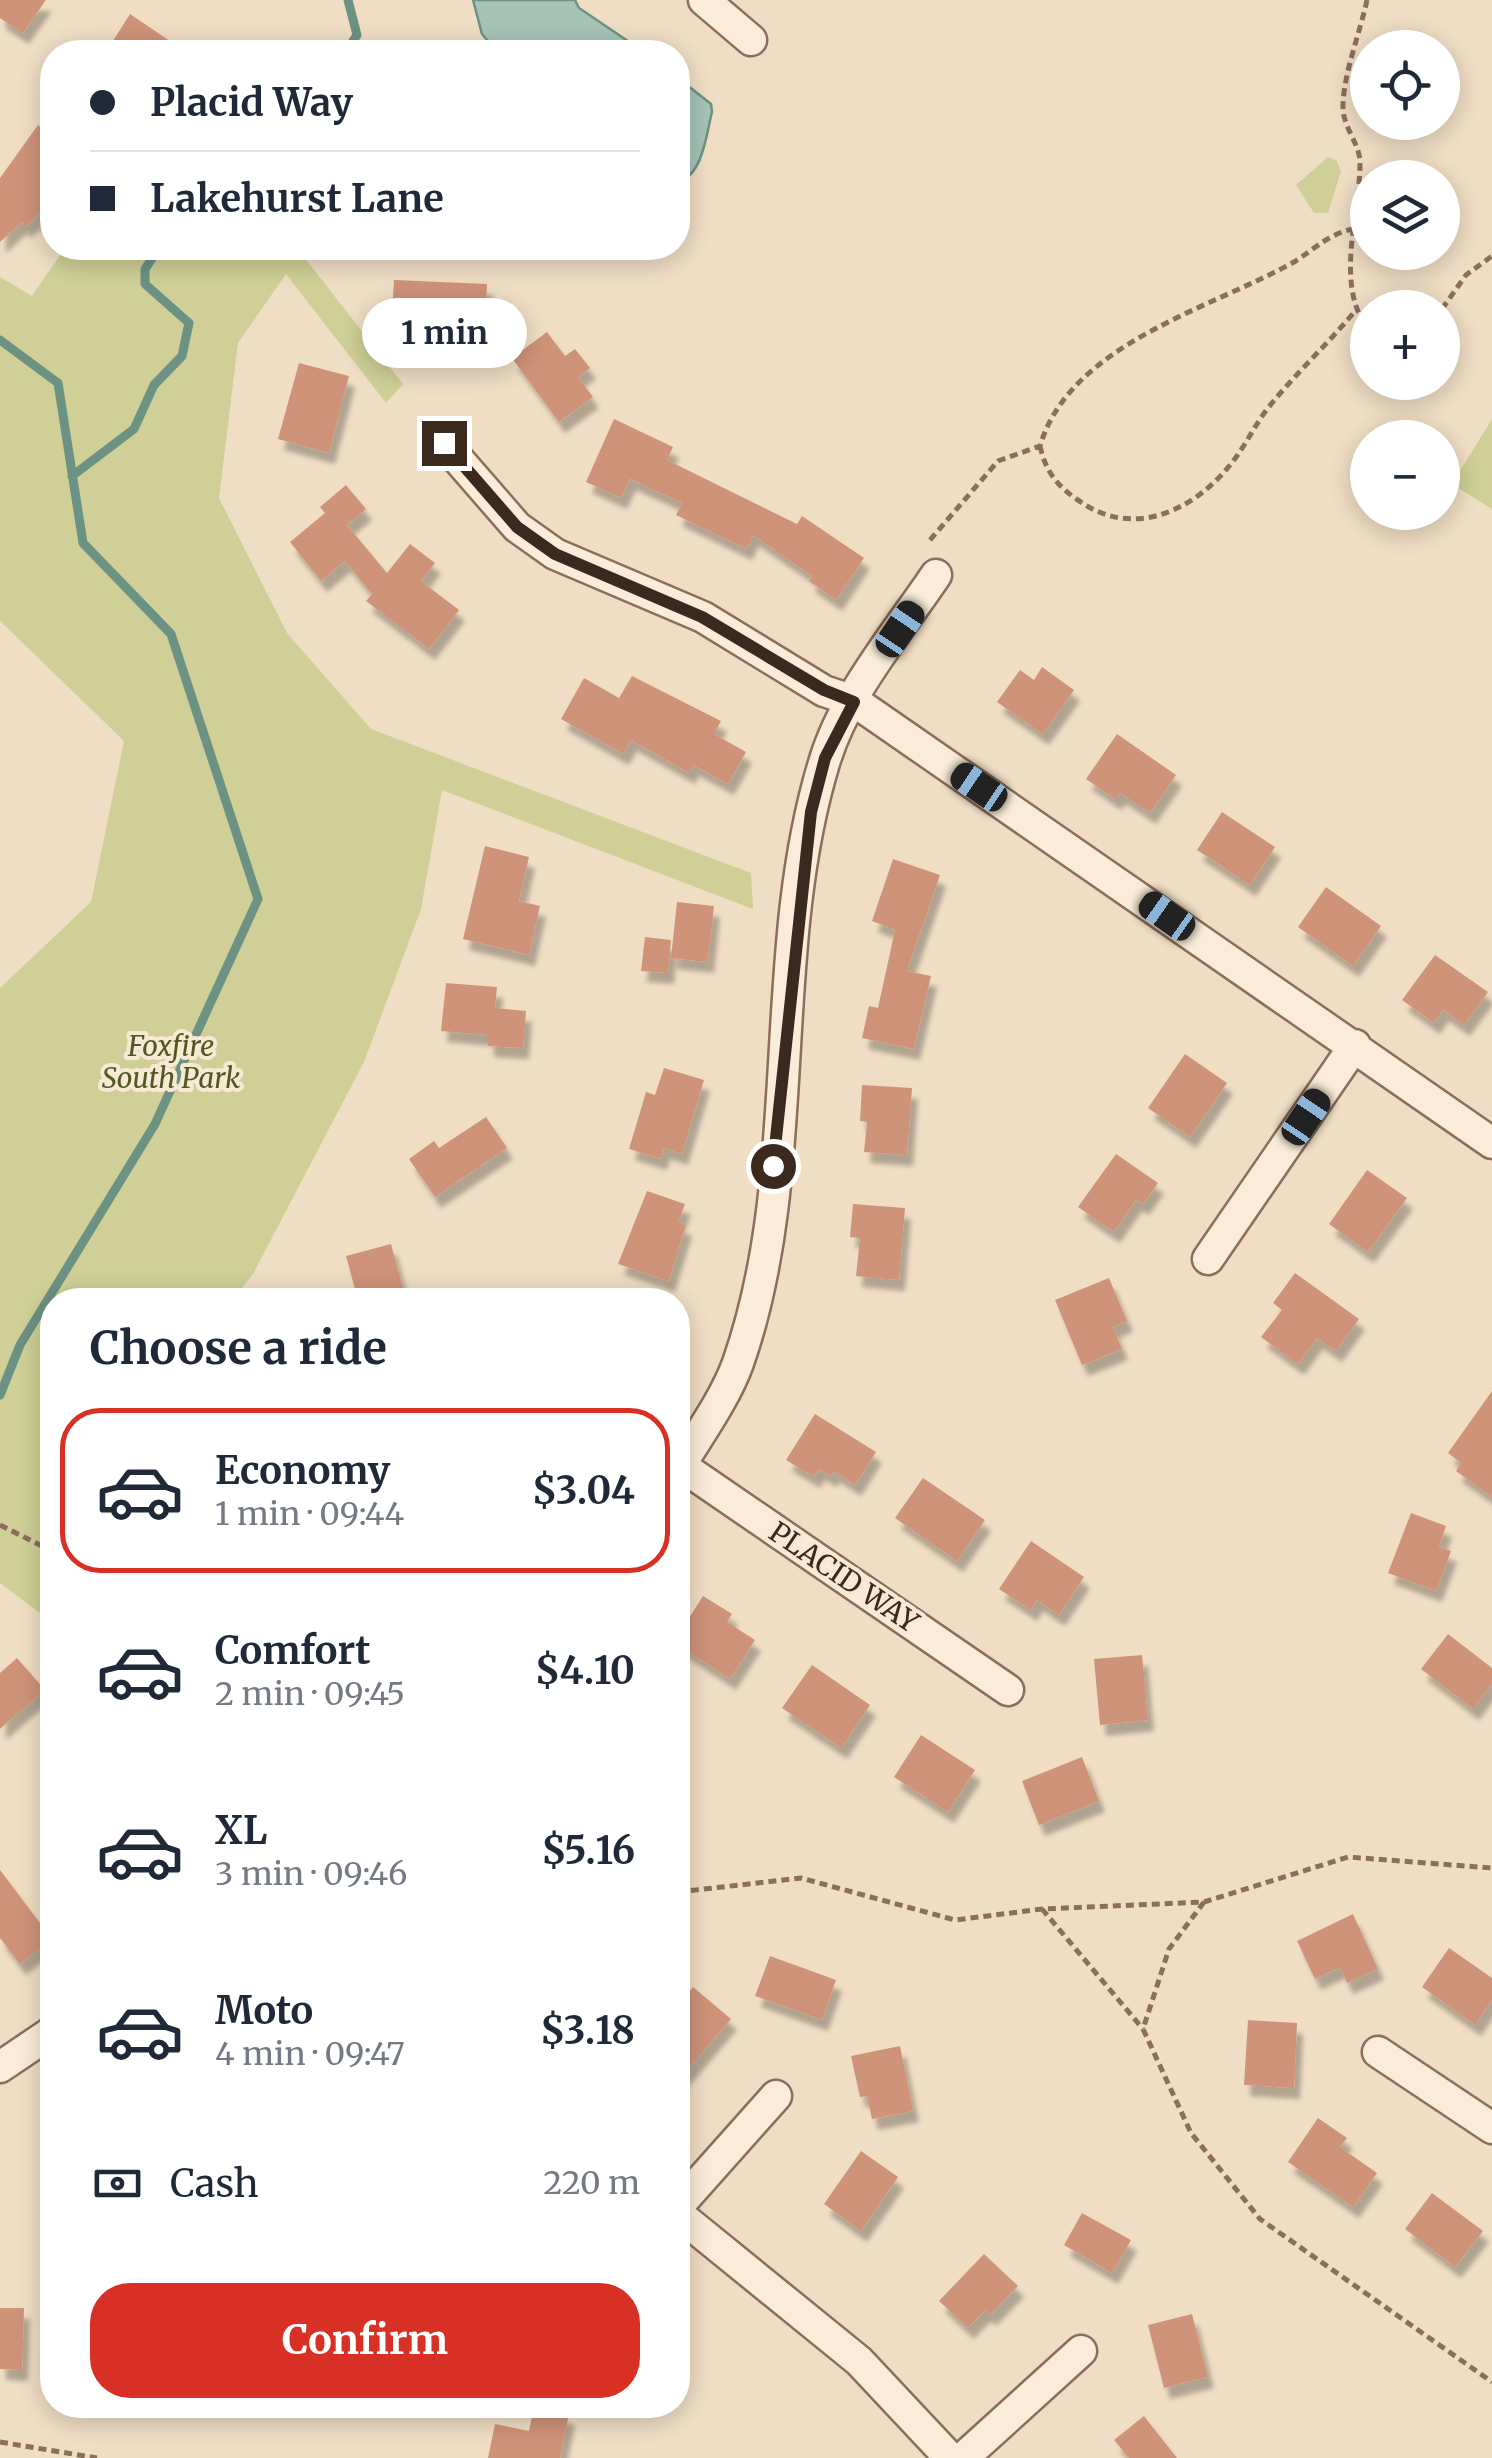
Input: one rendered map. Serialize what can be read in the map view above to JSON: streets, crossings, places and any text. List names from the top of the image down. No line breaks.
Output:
{"streets":{"street":["PLACID WAY"]},"parks":["Foxfire South Park"],"page":{"map_buttons":["+","−"],"banner":["Placid Way","Lakehurst Lane"],"bubble":"1 min","heading":"Choose a ride","list":[{"name":"Economy","note":"1 min · 09:44","value":"$3.04"},{"name":"Comfort","note":"2 min · 09:45","value":"$4.10"},{"name":"XL","note":"3 min · 09:46","value":"$5.16"},{"name":"Moto","note":"4 min · 09:47","value":"$3.18"}],"pay":["Cash","220 m"],"buttons":"Confirm"}}
